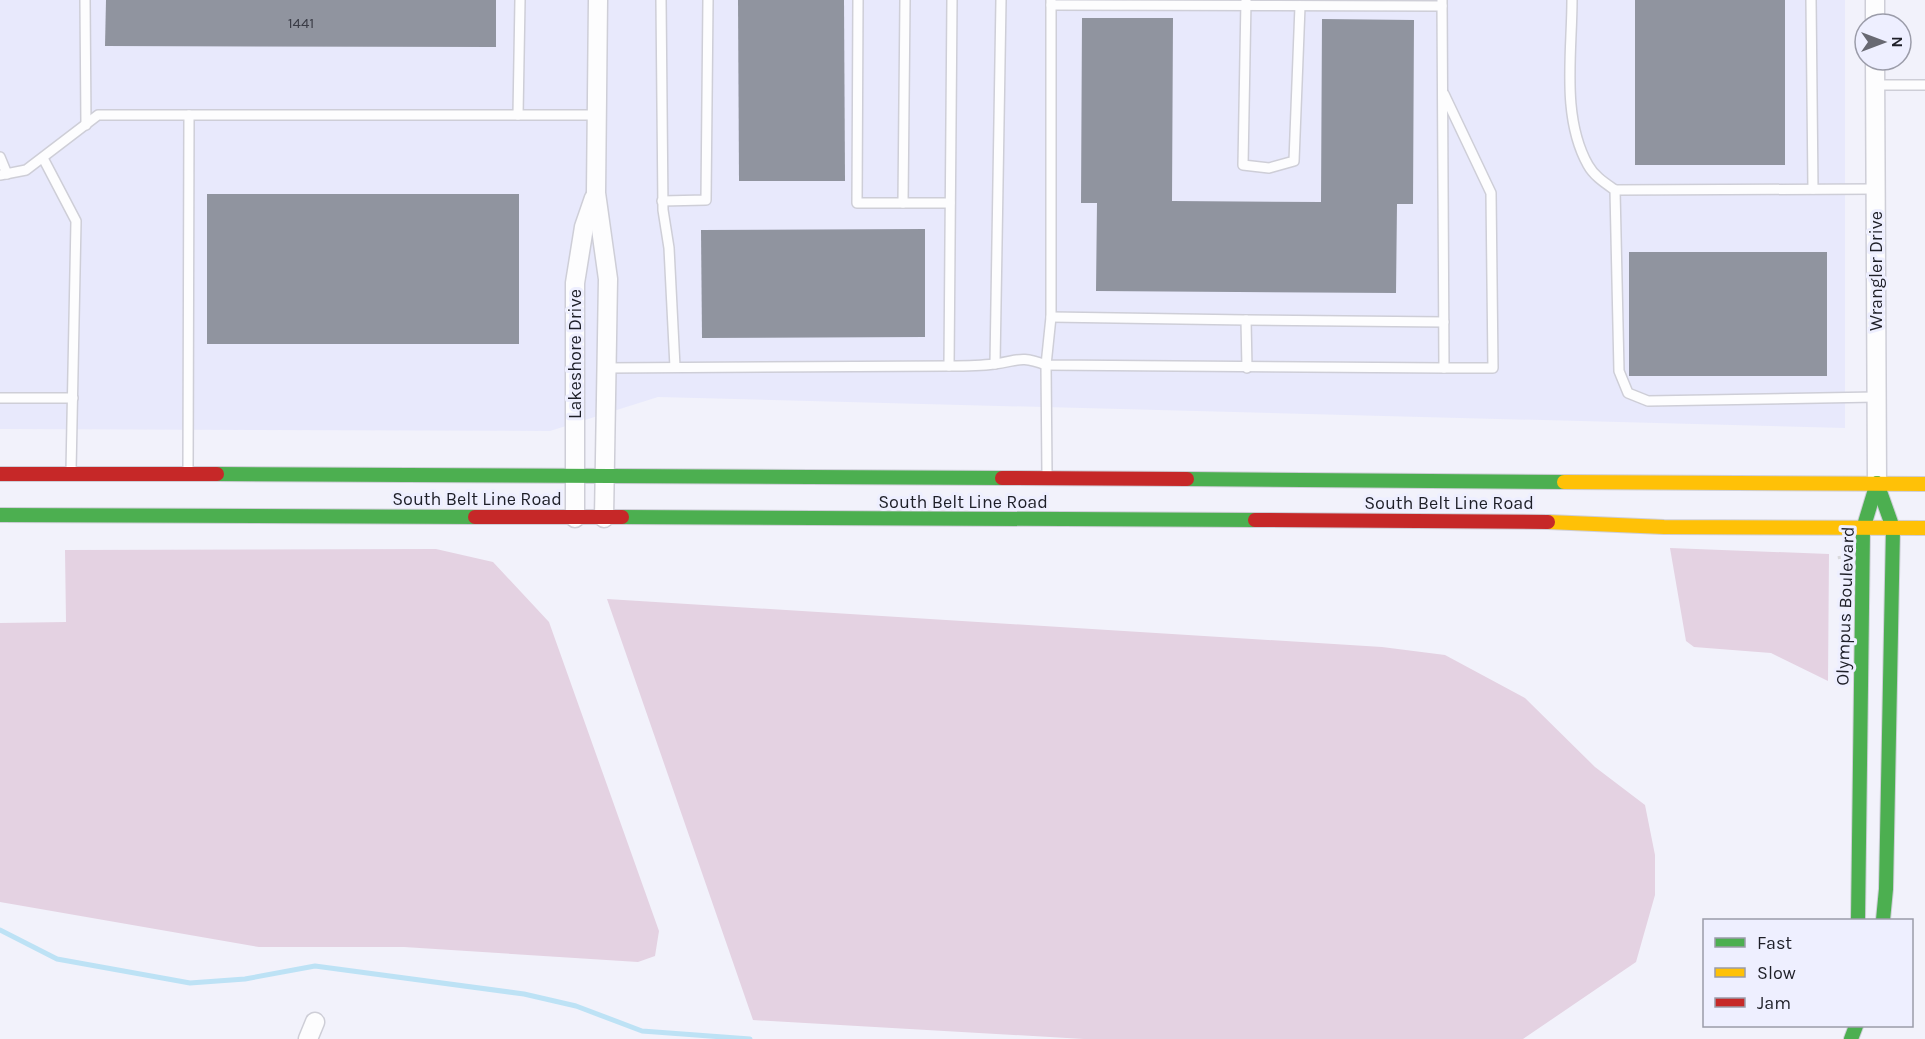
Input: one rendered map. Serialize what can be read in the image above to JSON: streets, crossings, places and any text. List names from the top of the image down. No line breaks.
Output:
{"streets":{"main road":["South Belt Line Road","Olympus Boulevard"],"street":["Wrangler Drive","Lakeshore Drive"]},"crossings":[["Wrangler Drive","South Belt Line Road"],["Wrangler Drive","Olympus Boulevard"],["Lakeshore Drive","South Belt Line Road"],["South Belt Line Road","Olympus Boulevard"]],"house_numbers":["1441"],"legend":["Fast","Slow","Jam"],"north":"right"}
